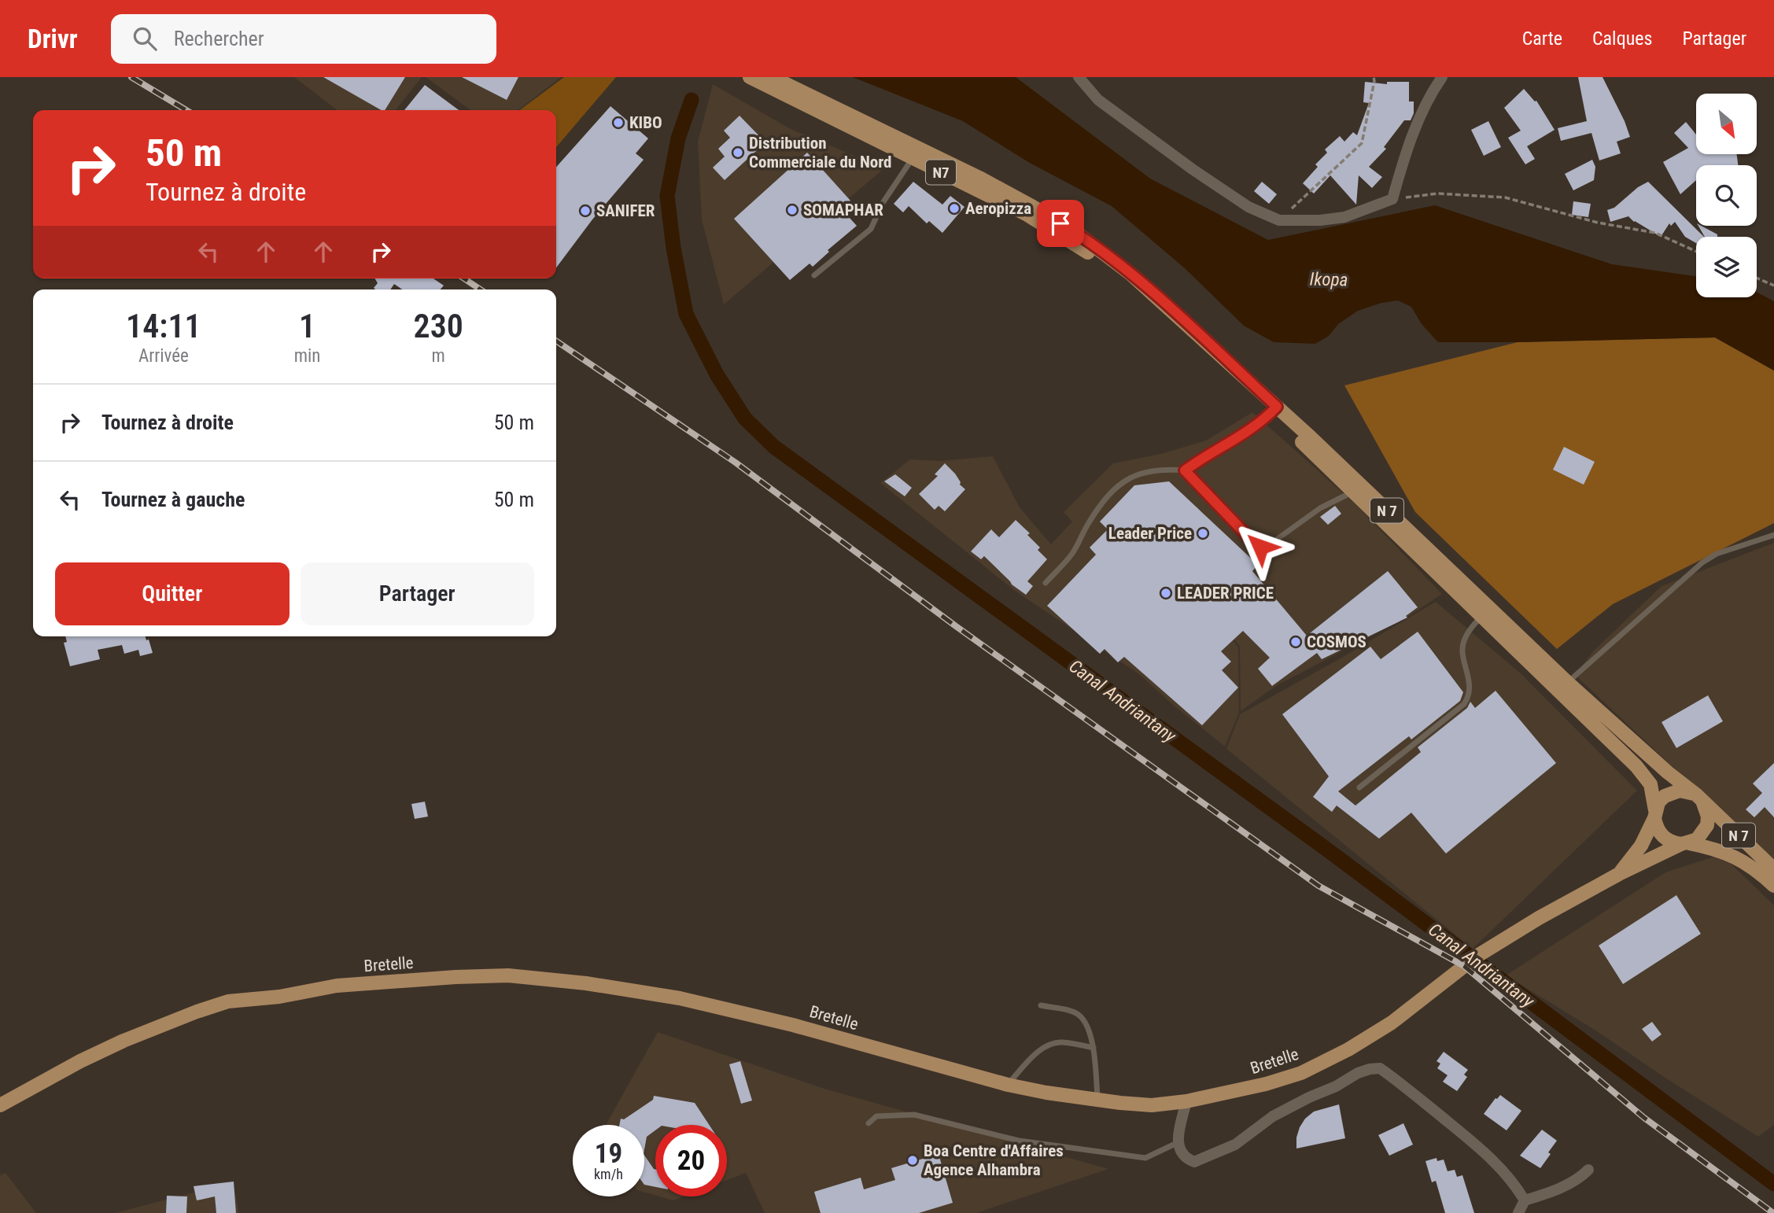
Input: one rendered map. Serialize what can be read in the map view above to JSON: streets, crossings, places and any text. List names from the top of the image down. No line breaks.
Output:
{"streets":{"main road":["N7","N 7","Bretelle"]},"crossings":[["N7","N 7"],["N 7","Bretelle"]],"water":["Ikopa","Canal Andriantany"],"places":["KIBO","Distribution Commerciale du Nord","Aeropizza","SOMAPHAR","SANIFER","Leader Price","LEADER PRICE","COSMOS","Boa Centre d'Affaires Agence Alhambra"],"north":"bottom right","page":{"header":"Drivr","search":"Rechercher","nav":["Carte","Calques","Partager"],"turn":["50 m","Tournez à droite"],"eta":["14:11","Arrivée","1","min","230","m"],"list":[{"name":"Tournez à droite","value":"50 m"},{"name":"Tournez à gauche","value":"50 m"}],"buttons":["Quitter","Partager"],"speed":"19 km/h","limit":"20"}}
